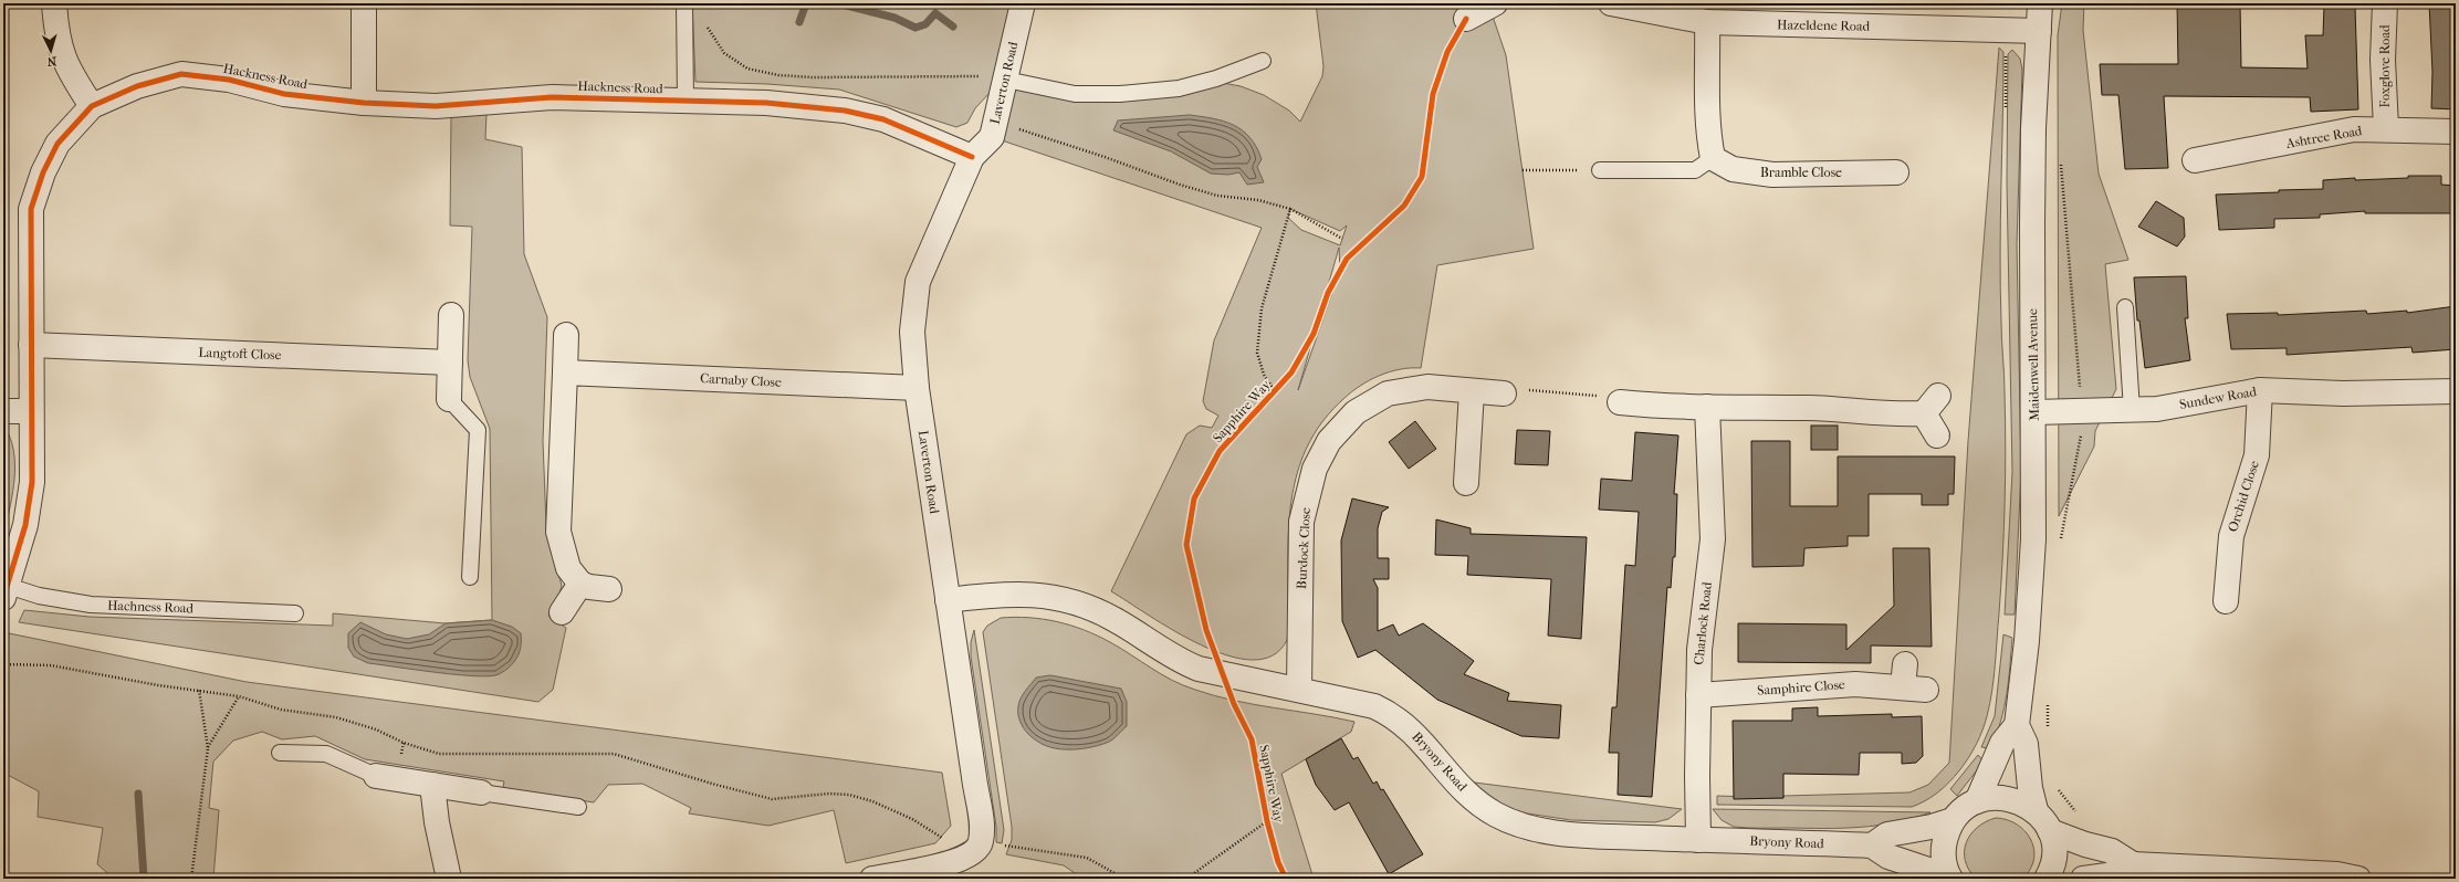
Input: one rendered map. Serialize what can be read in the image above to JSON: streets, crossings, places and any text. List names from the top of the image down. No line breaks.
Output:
{"streets":{"street":["Hazeldene Road","Foxglove Road","Hackness Road","Laverton Road","Ashtree Road","Bramble Close","Langtoft Close","Maidenwell Avenue","Carnaby Close","Sundew Road","Orchid Close","Burdock Close","Charlock Road","Samphire Close","Bryony Road"],"lane":["Hachness Road"],"cycle path":["Sapphire Way"]},"crossings":[["Hazeldene Road","Maidenwell Avenue"],["Foxglove Road","Ashtree Road"],["Hackness Road","Laverton Road"],["Hackness Road","Langtoft Close"],["Hackness Road","Hachness Road"],["Laverton Road","Carnaby Close"],["Laverton Road","Bryony Road"],["Maidenwell Avenue","Sundew Road"],["Sundew Road","Orchid Close"],["Burdock Close","Bryony Road"],["Charlock Road","Samphire Close"],["Charlock Road","Bryony Road"]],"north":"bottom"}
